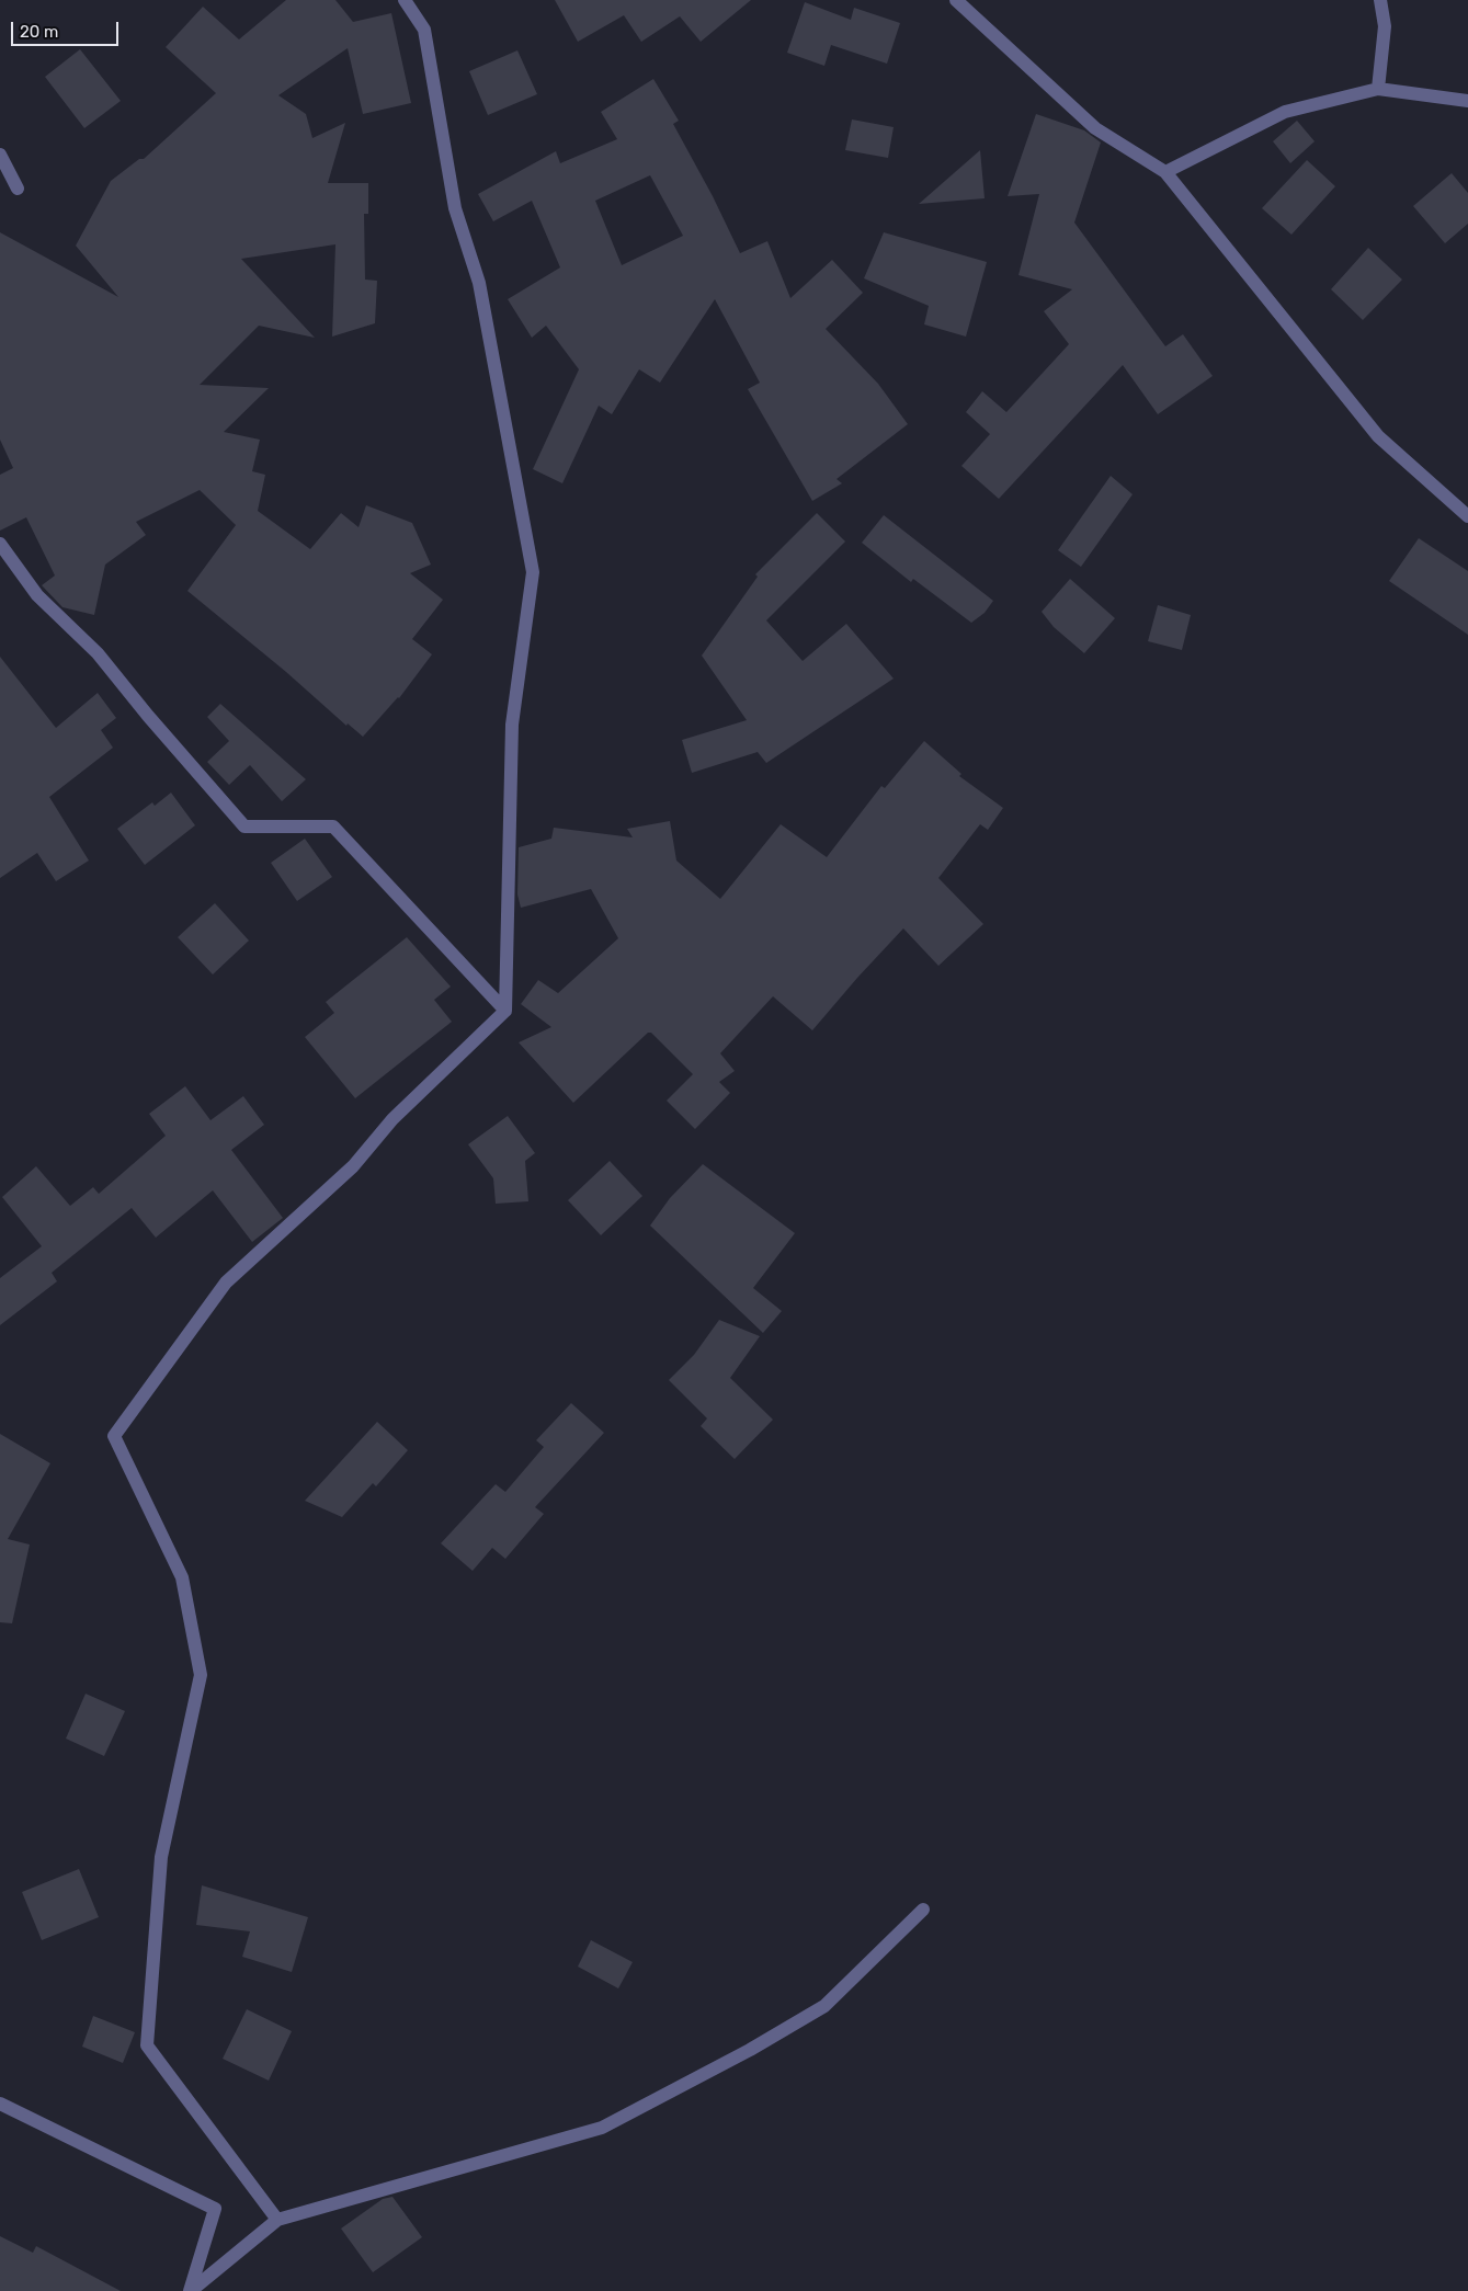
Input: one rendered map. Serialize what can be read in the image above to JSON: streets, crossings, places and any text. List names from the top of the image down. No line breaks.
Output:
{"scale_bar":"20 m"}
